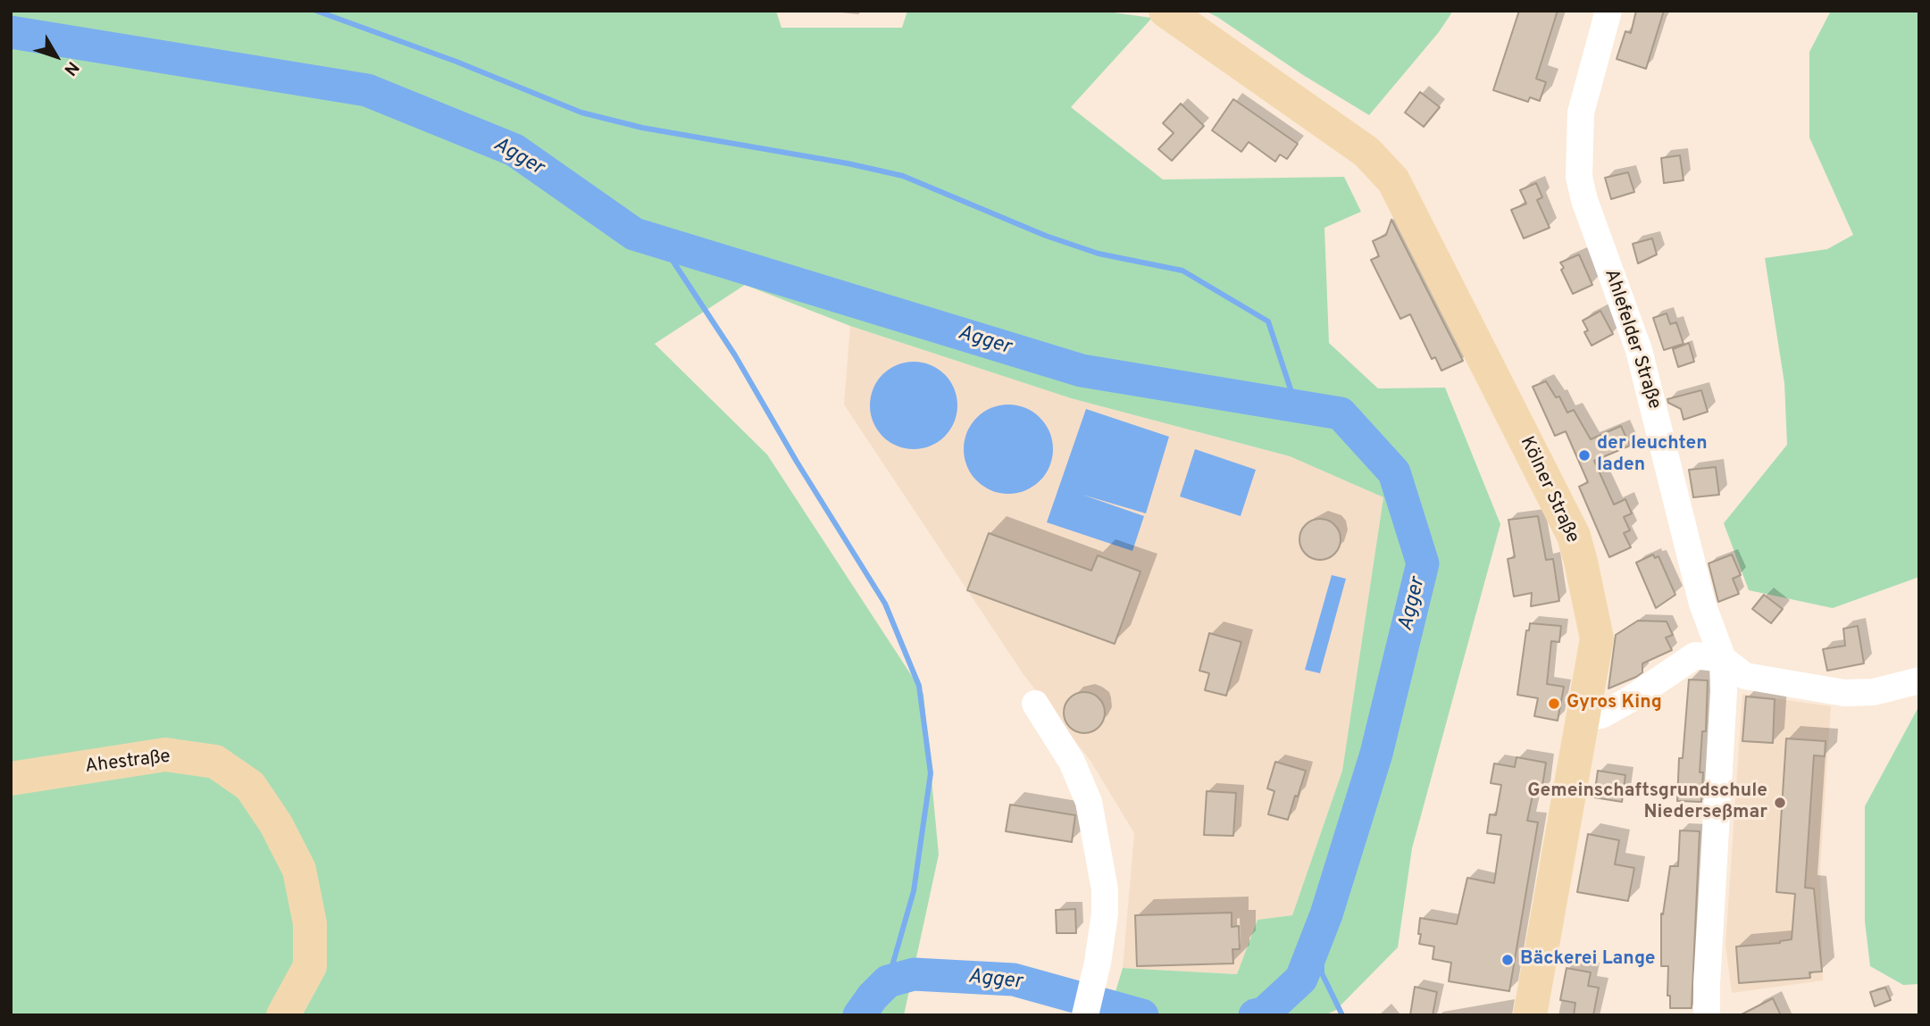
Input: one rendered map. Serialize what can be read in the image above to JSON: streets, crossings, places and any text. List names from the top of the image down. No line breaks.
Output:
{"streets":{"main road":["Kölner Straße","Ahestraße"],"street":["Ahlefelder Straße"]},"water":["Agger"],"places":["der leuchten laden","Gyros King","Gemeinschaftsgrundschule Niederseßmar","Bäckerei Lange"],"north":"bottom right"}
